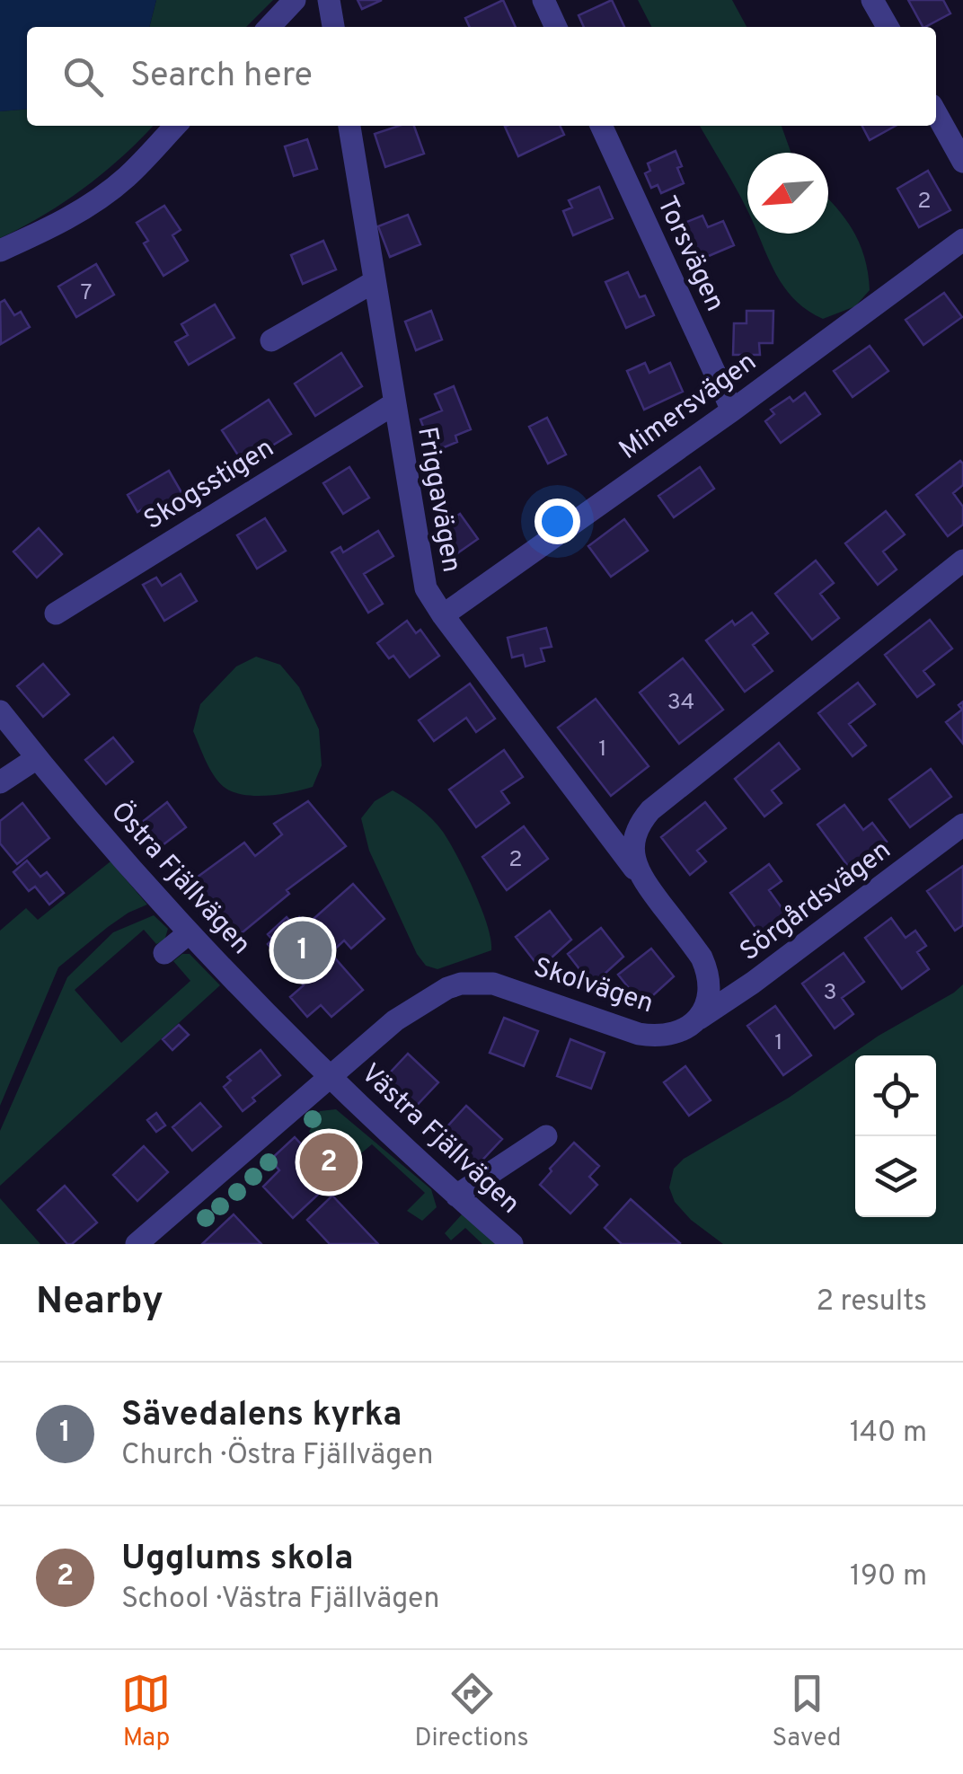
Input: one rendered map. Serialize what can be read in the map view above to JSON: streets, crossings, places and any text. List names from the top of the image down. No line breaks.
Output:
{"streets":{"street":["Torsvägen","Mimersvägen","Skogsstigen","Friggavägen","Östra Fjällvägen","Sörgårdsvägen","Skolvägen","Västra Fjällvägen"]},"crossings":[["Torsvägen","Mimersvägen"],["Mimersvägen","Friggavägen"],["Skogsstigen","Friggavägen"],["Östra Fjällvägen","Skolvägen"],["Östra Fjällvägen","Västra Fjällvägen"],["Sörgårdsvägen","Skolvägen"],["Skolvägen","Västra Fjällvägen"]],"house_numbers":["2","7","34","1","2","3","1"],"north":"bottom left","page":{"search":"Search here","pins":["1","2"],"heading":["Nearby","2 results"],"list":[{"mark":"1","name":"Sävedalens kyrka","note":"Church · Östra Fjällvägen","value":"140 m"},{"mark":"2","name":"Ugglums skola","note":"School · Västra Fjällvägen","value":"190 m"}],"nav":["Map","Directions","Saved"]}}
